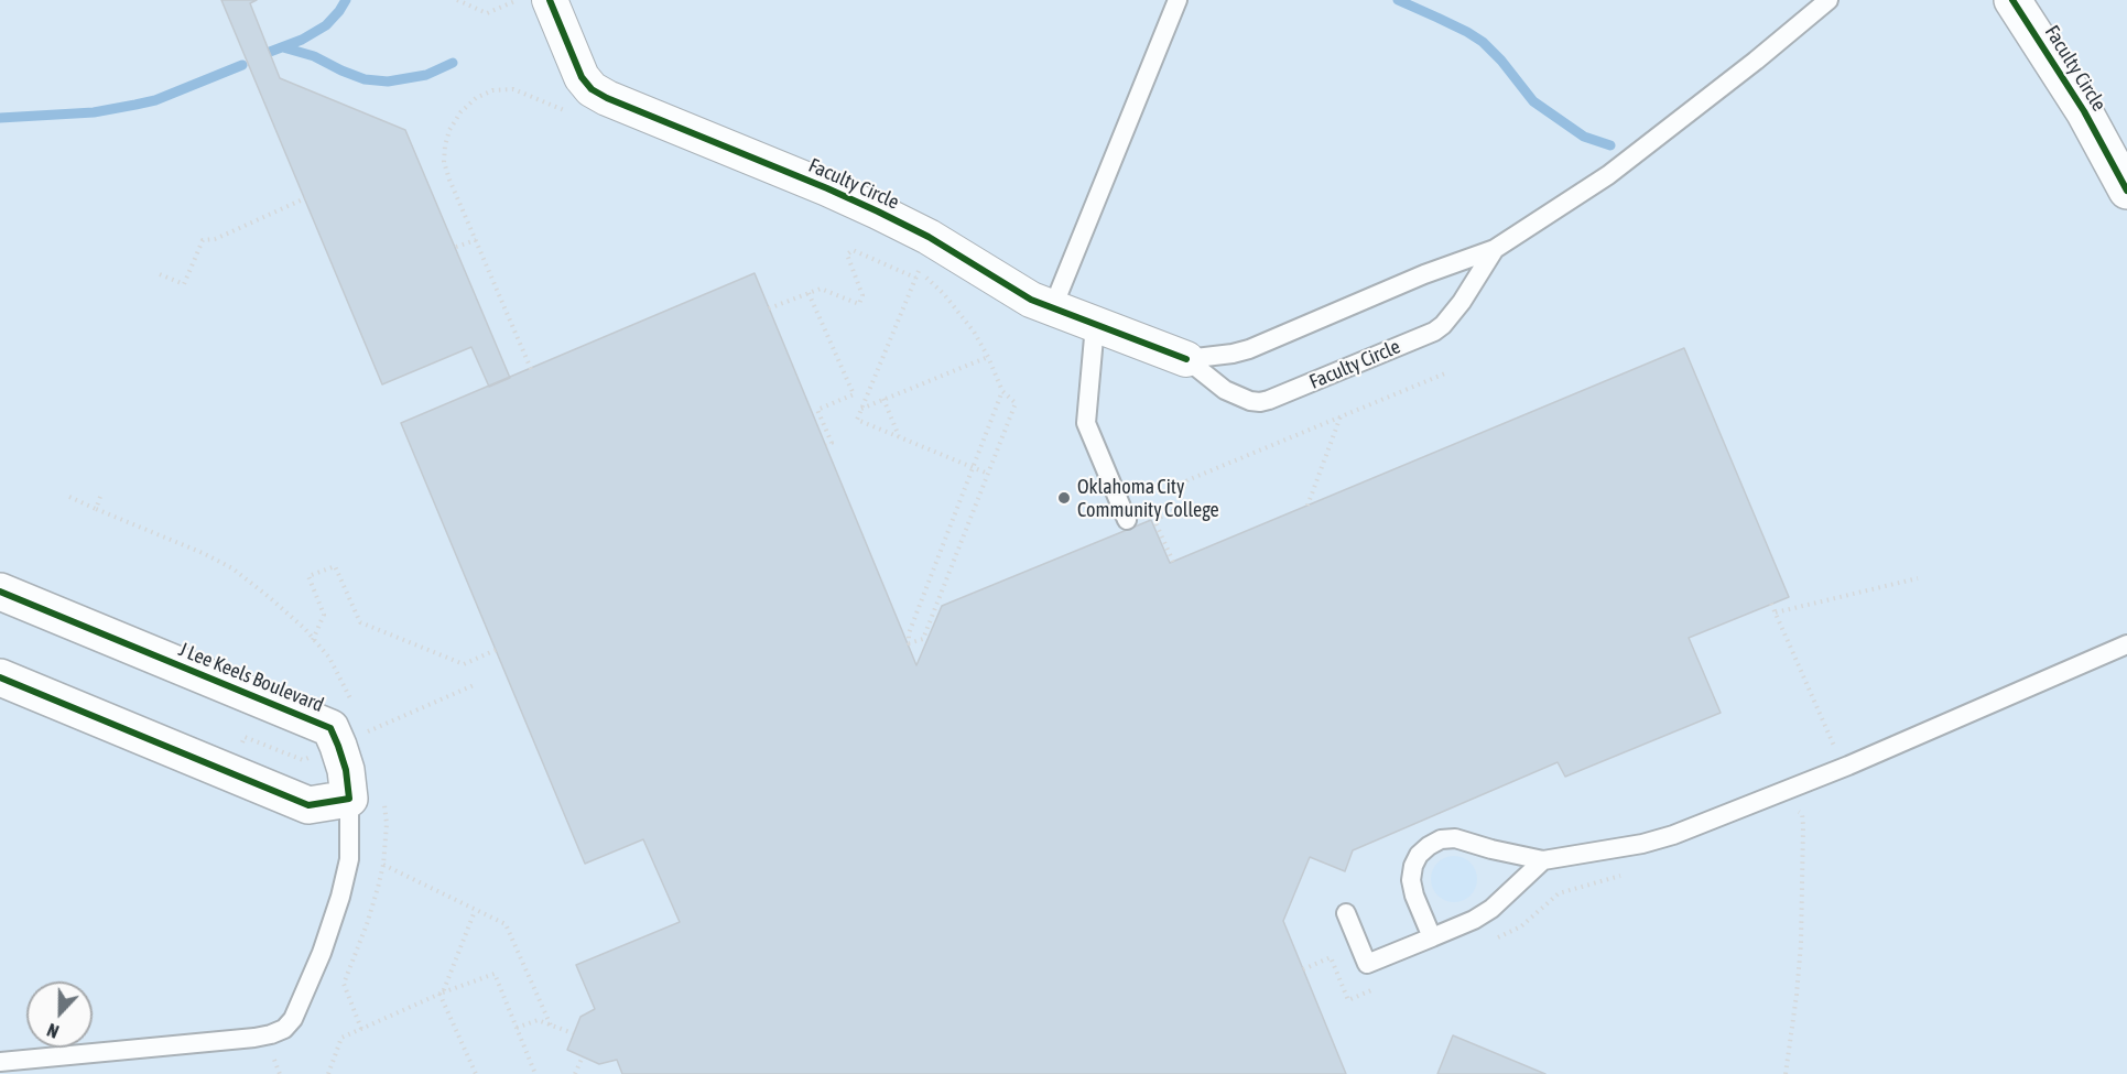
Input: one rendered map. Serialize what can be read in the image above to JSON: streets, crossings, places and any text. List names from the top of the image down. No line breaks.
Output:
{"streets":{"street":["Faculty Circle","J Lee Keels Boulevard"]},"places":["Oklahoma City Community College"],"north":"bottom"}
